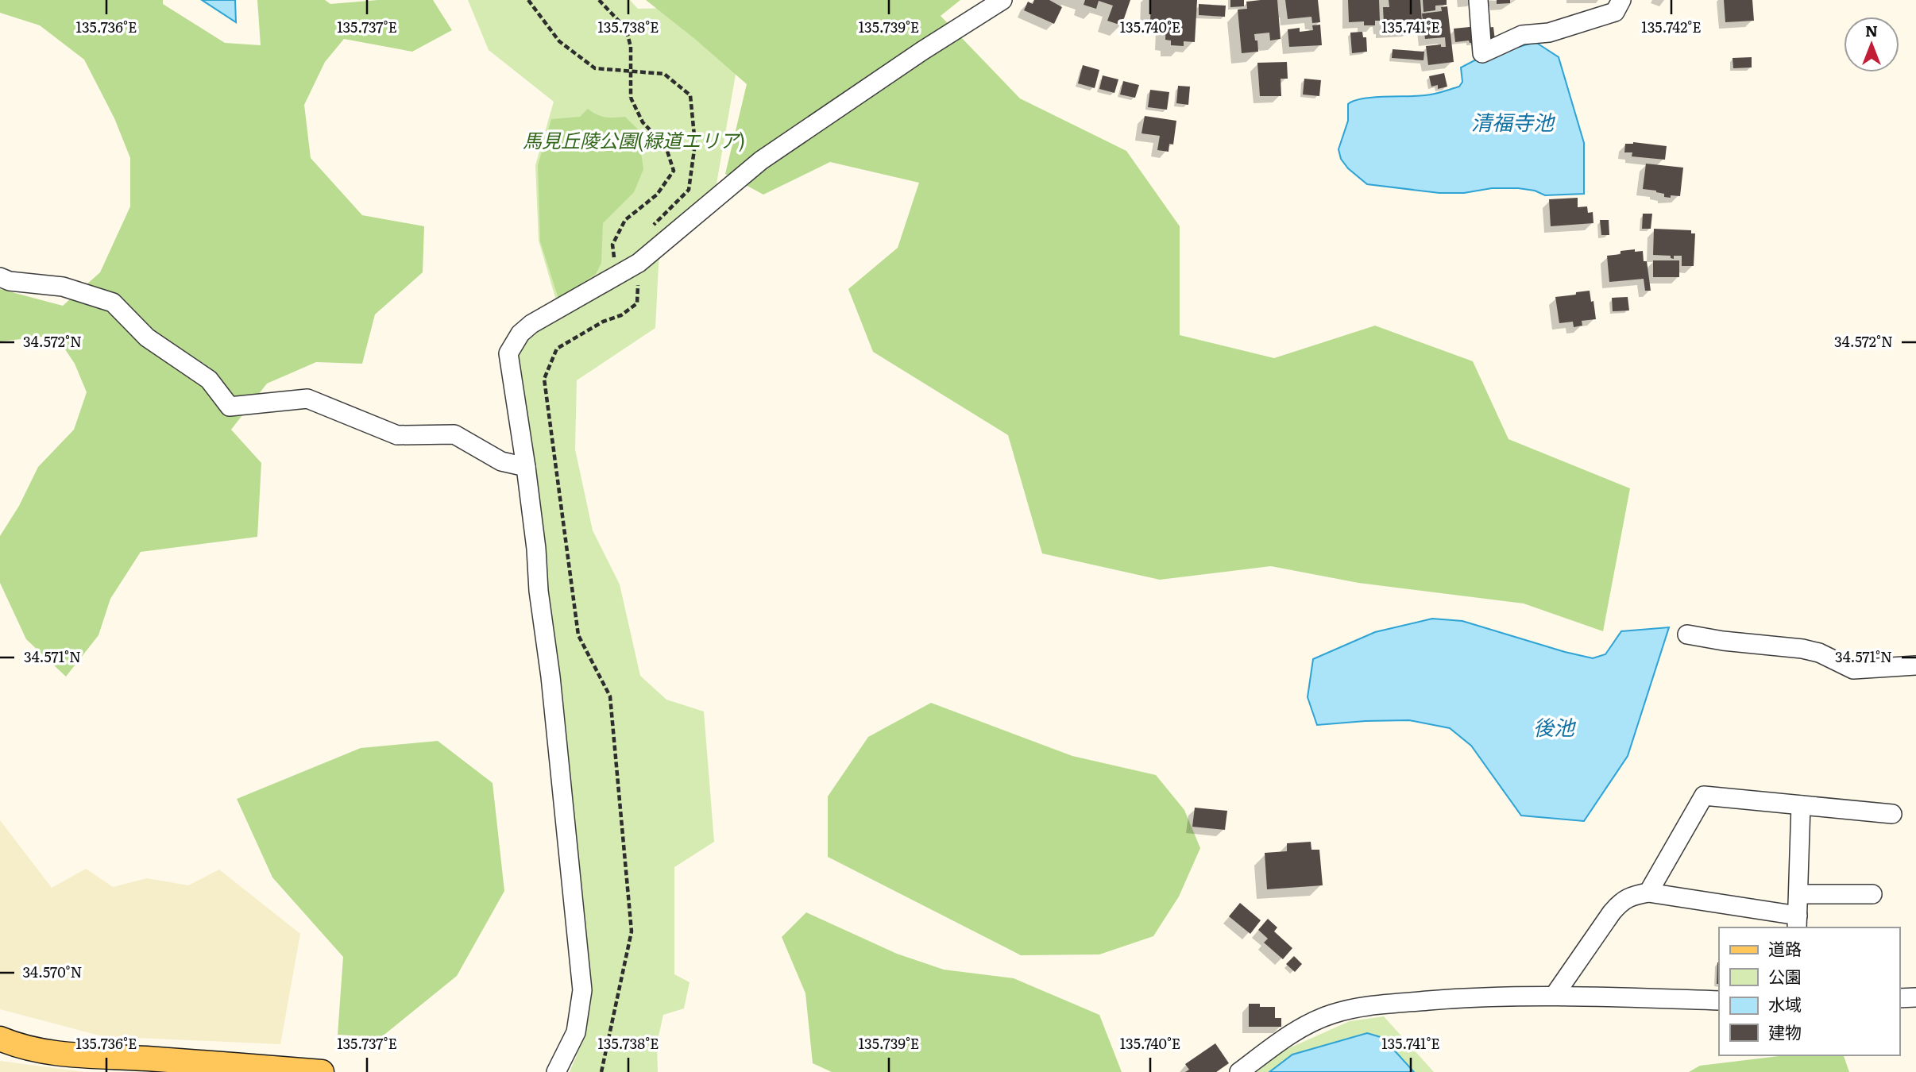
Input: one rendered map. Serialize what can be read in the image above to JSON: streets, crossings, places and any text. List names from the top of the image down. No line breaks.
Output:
{"water":["清福寺池","後池"],"parks":["馬見丘陵公園(緑道エリア)"],"legend":["道路","公園","水域","建物"],"north":"top","coordinates":["135.736°E","135.737°E","135.738°E","135.739°E","135.740°E","135.741°E","135.742°E","34.572°N","34.571°N","34.570°N"]}
